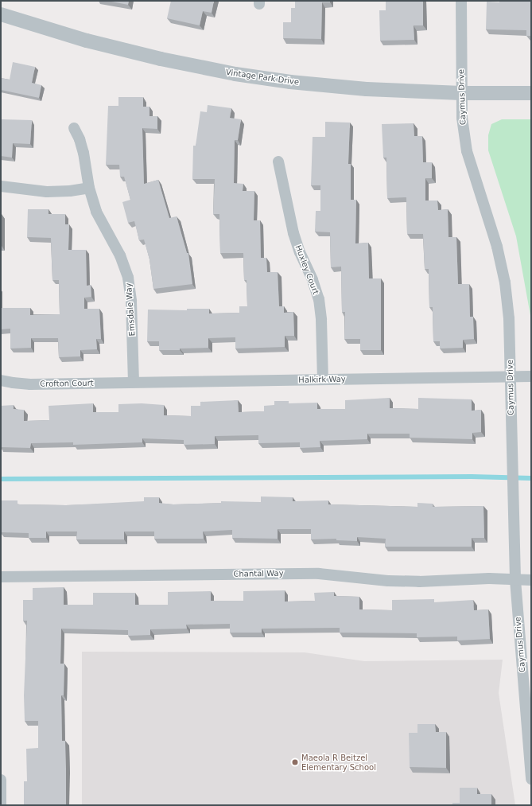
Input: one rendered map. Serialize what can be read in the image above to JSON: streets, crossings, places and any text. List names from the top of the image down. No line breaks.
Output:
{"streets":{"street":["Vintage Park Drive","Caymus Drive","Huxley Court","Emsdale Way","Halkirk Way","Crofton Court","Chantal Way"]},"crossings":[["Vintage Park Drive","Caymus Drive"],["Caymus Drive","Halkirk Way"],["Caymus Drive","Chantal Way"],["Huxley Court","Halkirk Way"],["Emsdale Way","Halkirk Way"],["Emsdale Way","Crofton Court"],["Halkirk Way","Crofton Court"]],"places":["Maeola R Beitzel Elementary School"]}
